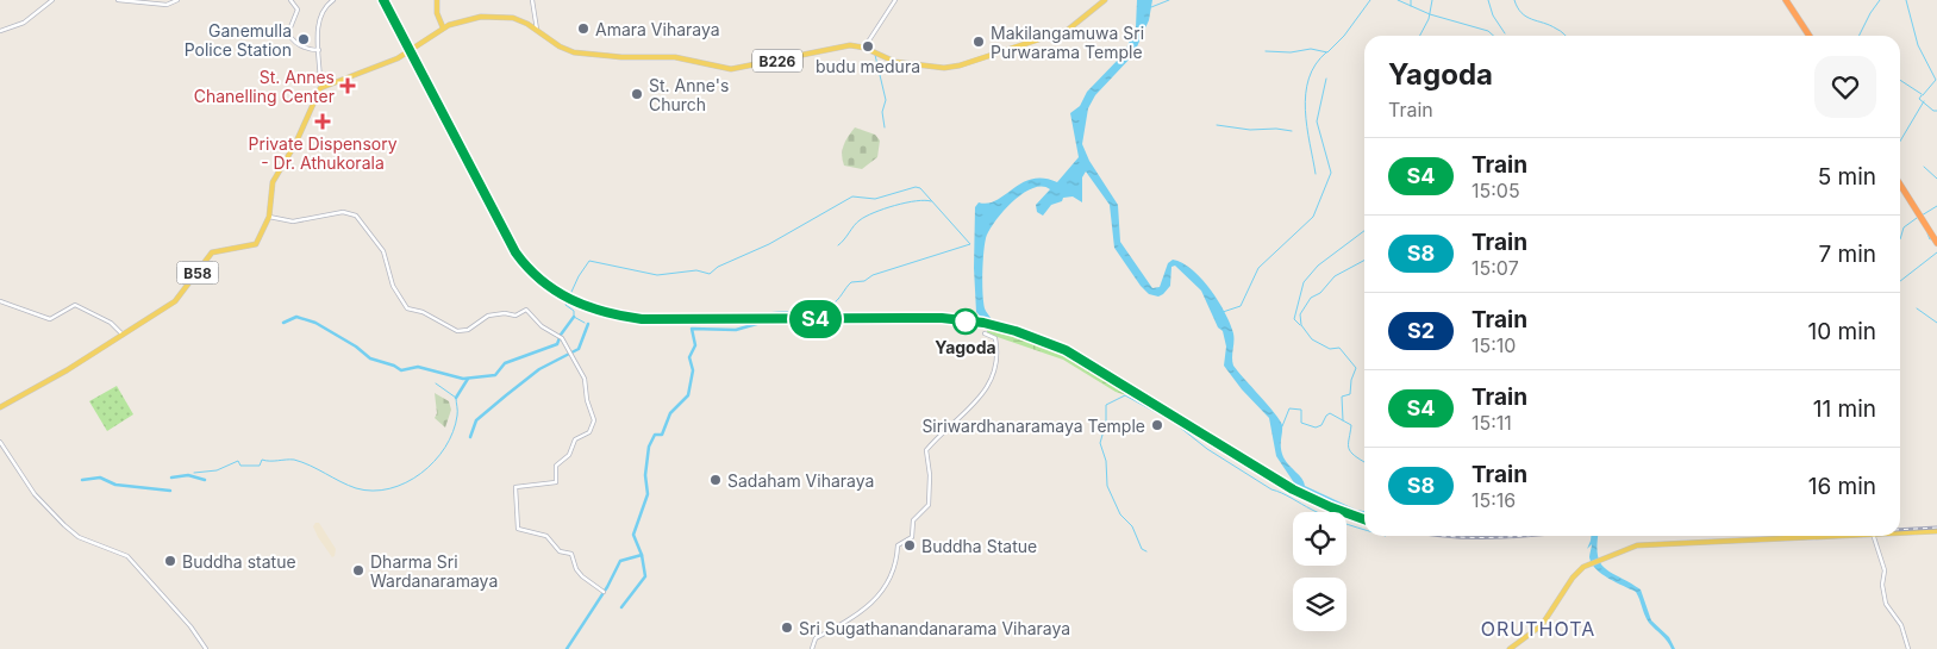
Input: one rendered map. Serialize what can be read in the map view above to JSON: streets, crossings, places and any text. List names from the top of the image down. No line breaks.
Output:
{"streets":{"main road":["B226","B58"]},"crossings":[["B226","B58"]],"districts":["ORUTHOTA"],"places":{"other":["Amara Viharaya","Ganemulla Police Station","Makilangamuwa Sri Purwarama Temple","budu medura","St. Anne's Church","Yagoda","Siriwardhanaramaya Temple","Sadaham Viharaya","Buddha Statue","Buddha statue","Dharma Sri Wardanaramaya","Sri Sugathanandanarama Viharaya"],"health":["St. Annes Chanelling Center","Private Dispensory - Dr. Athukorala"]},"page":{"on_map":"S4","heading":["Yagoda","Train"],"list":[{"mark":"S4","name":"Train","note":"15:05","value":"5 min"},{"mark":"S8","name":"Train","note":"15:07","value":"7 min"},{"mark":"S2","name":"Train","note":"15:10","value":"10 min"},{"mark":"S4","name":"Train","note":"15:11","value":"11 min"},{"mark":"S8","name":"Train","note":"15:16","value":"16 min"}]}}
